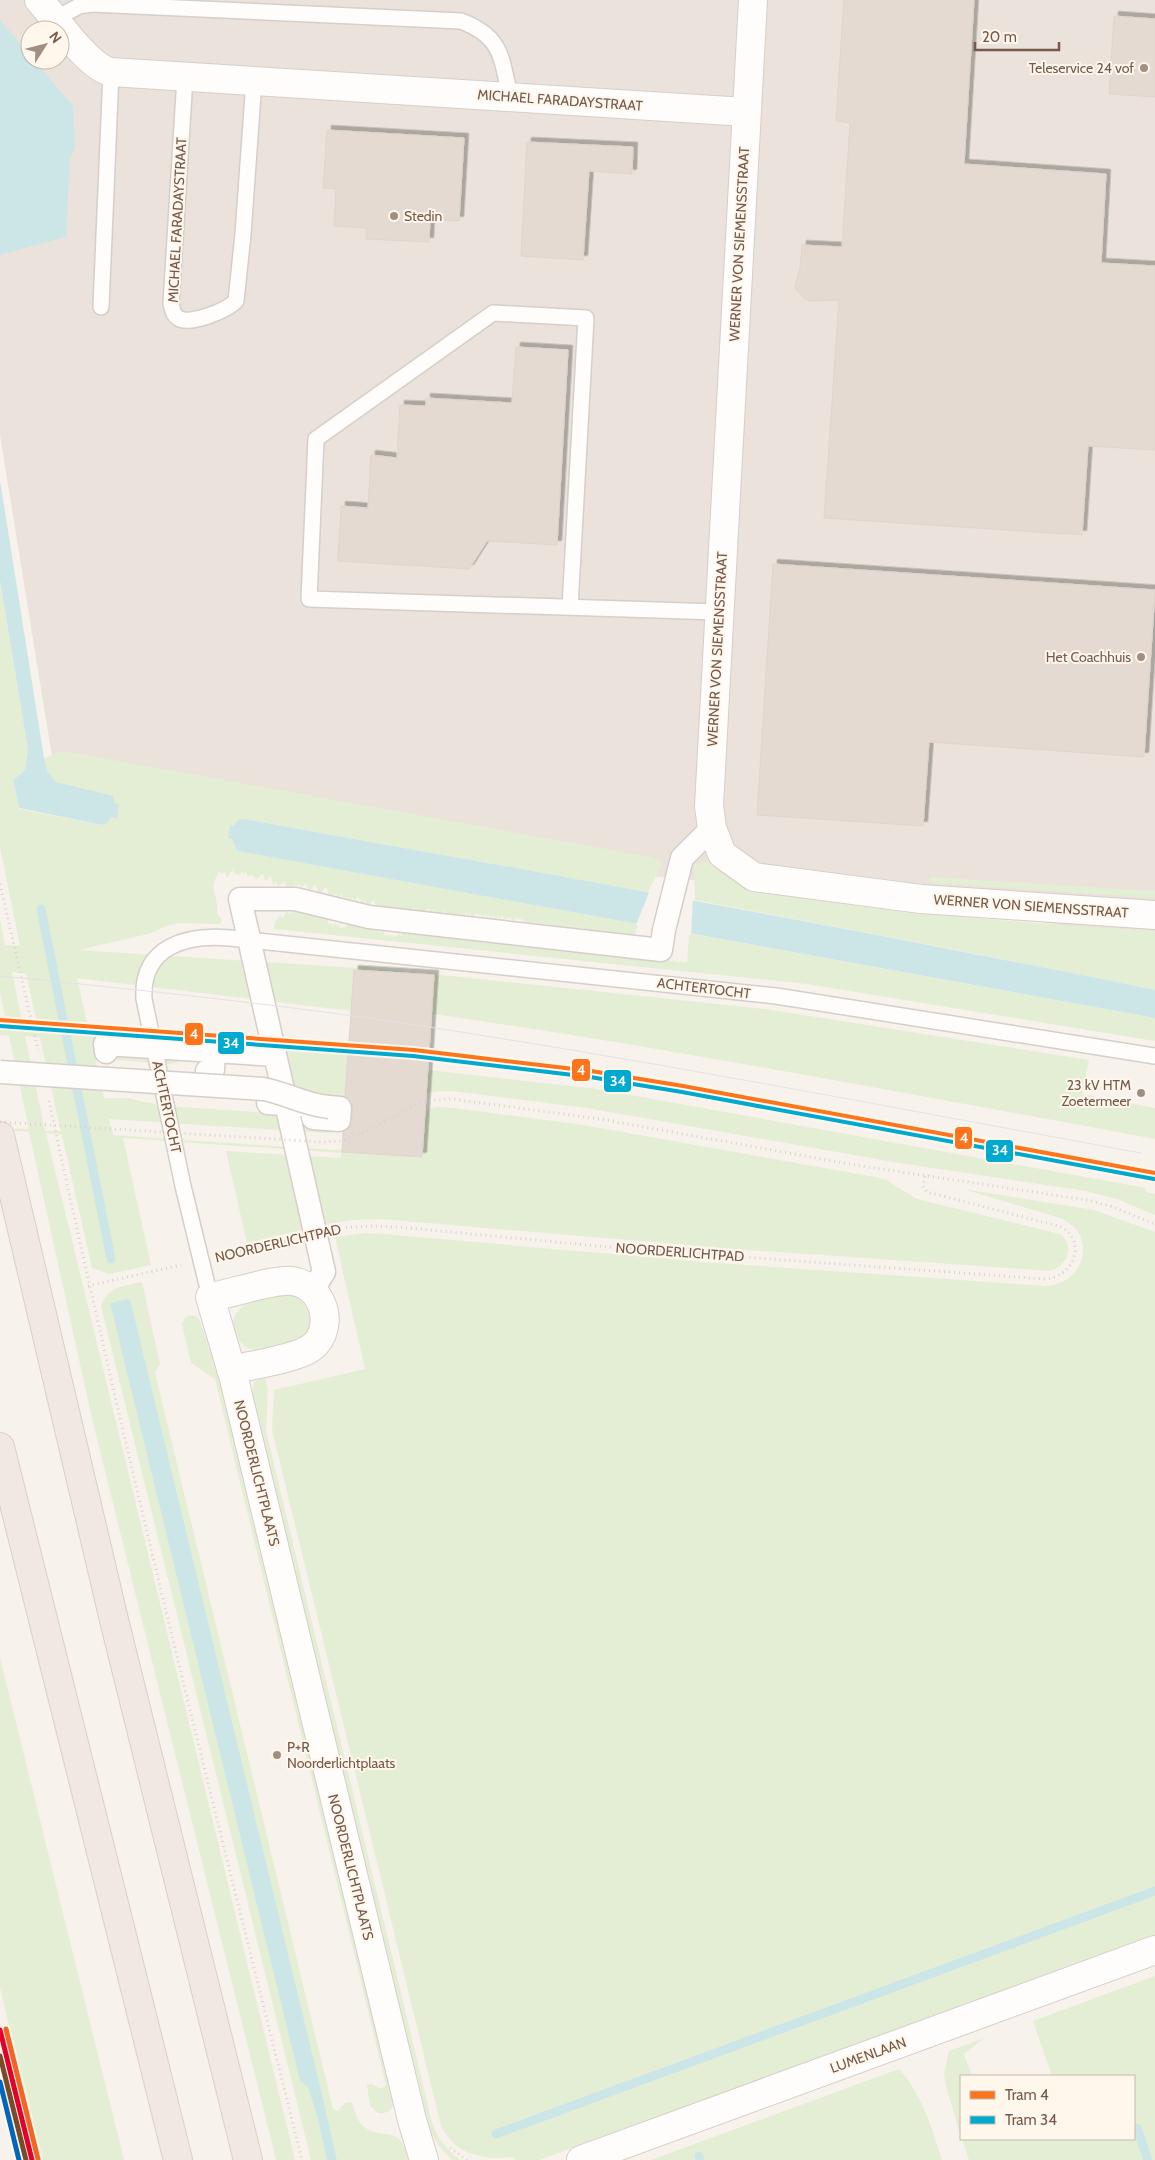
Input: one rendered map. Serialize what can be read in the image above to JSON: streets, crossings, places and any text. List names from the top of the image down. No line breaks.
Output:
{"streets":{"street":["MICHAEL FARADAYSTRAAT","WERNER VON SIEMENSSTRAAT","NOORDERLICHTPLAATS","LUMENLAAN"],"lane":["ACHTERTOCHT"],"path":["NOORDERLICHTPAD"]},"crossings":[["MICHAEL FARADAYSTRAAT","WERNER VON SIEMENSSTRAAT"],["ACHTERTOCHT","NOORDERLICHTPAD"],["ACHTERTOCHT","NOORDERLICHTPLAATS"]],"places":["Teleservice 24 vof","Stedin","Het Coachhuis","23 kV HTM Zoetermeer","P+R Noorderlichtplaats"],"lines":["tram line 4","tram line 34"],"legend":["Tram 4","Tram 34"],"scale_bar":"20 m","north":"top right"}
